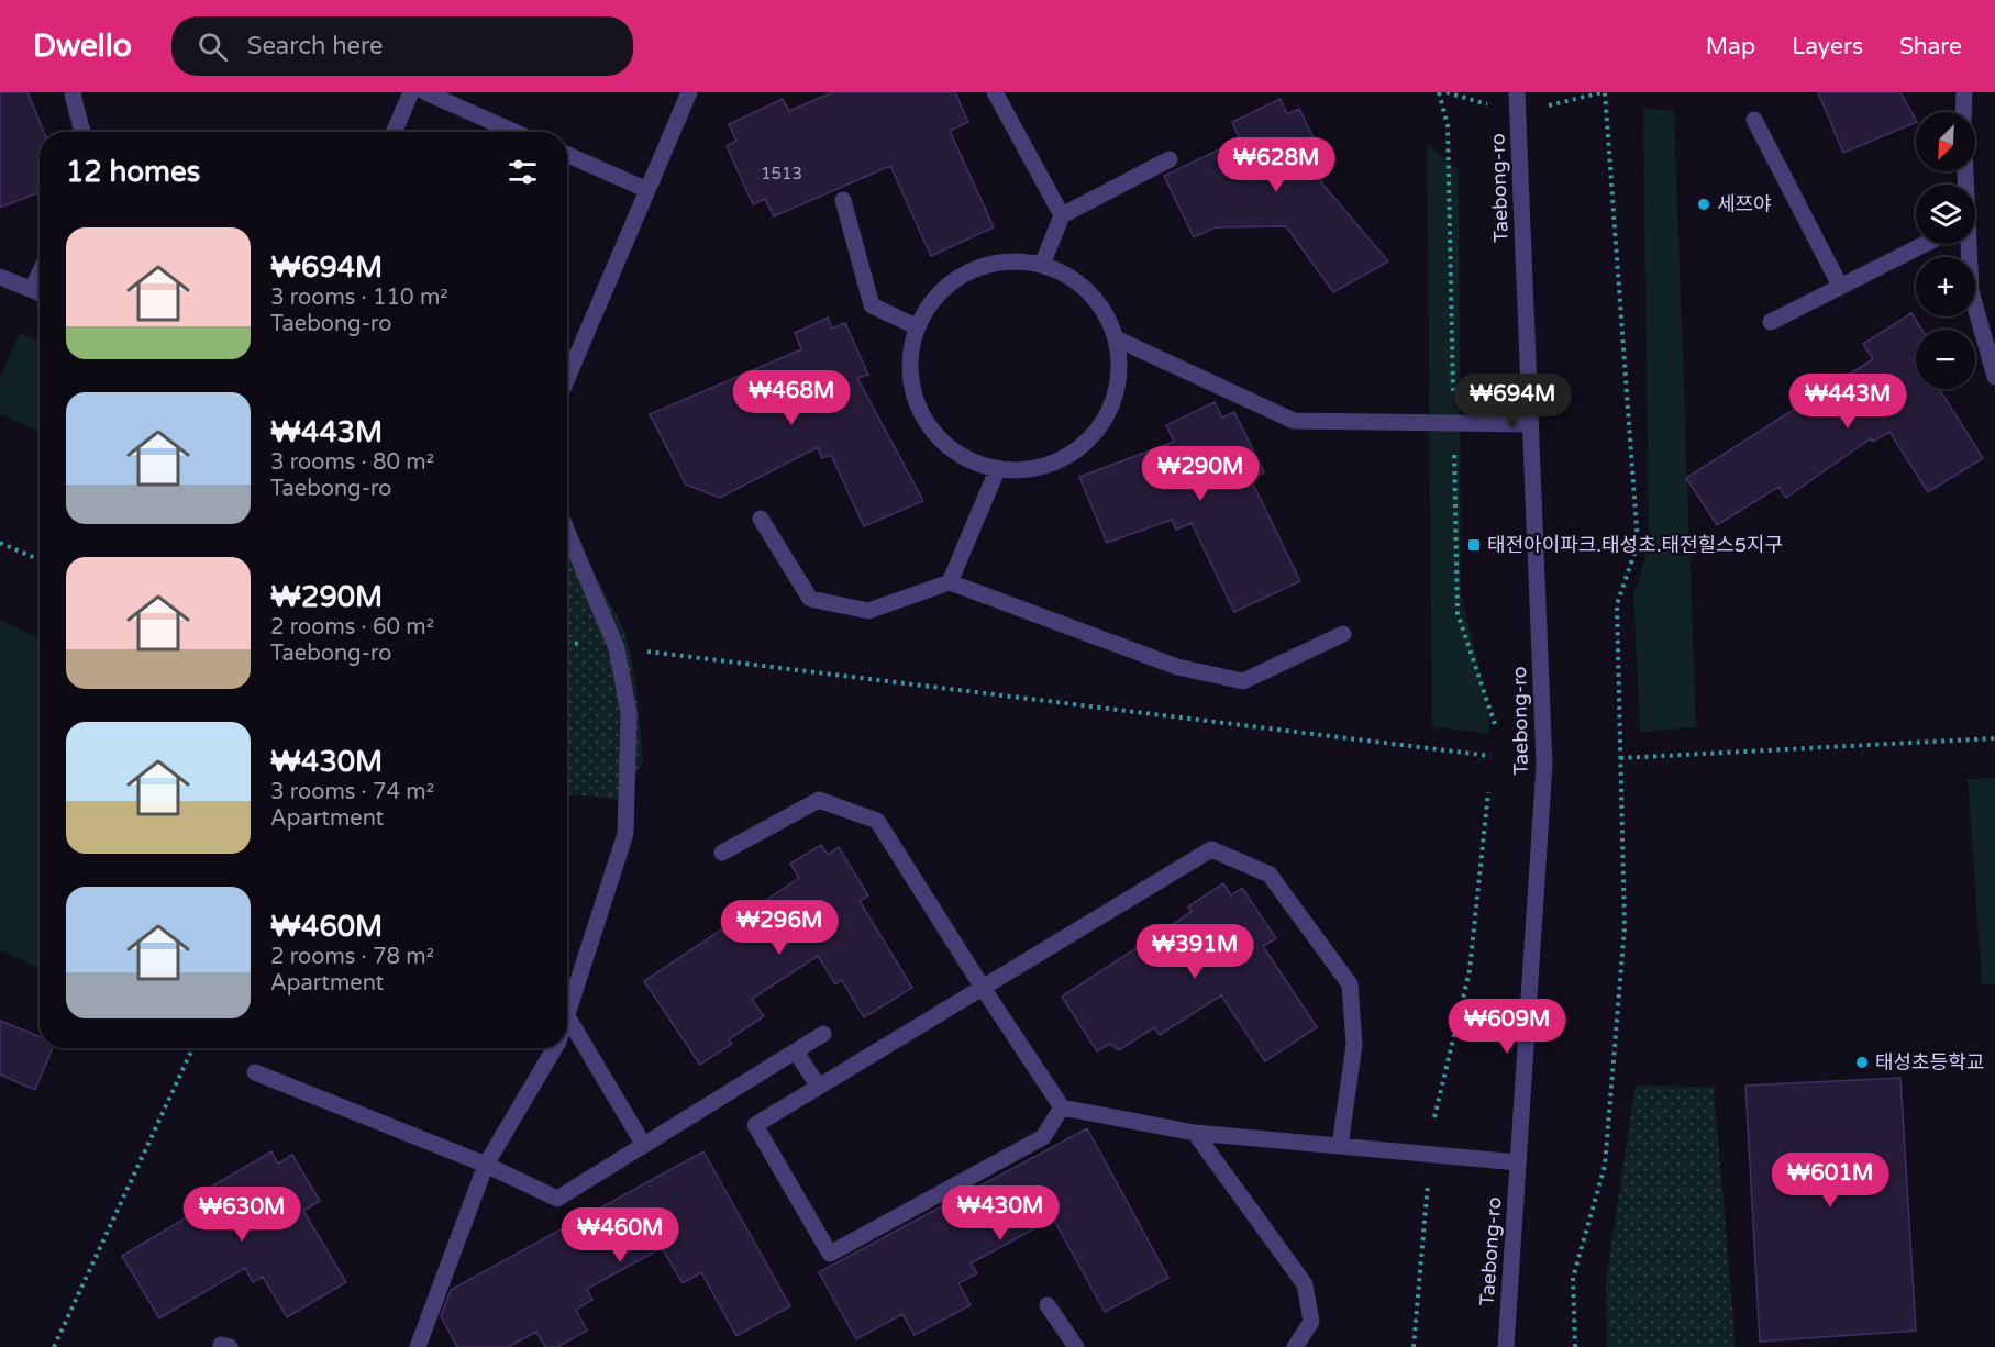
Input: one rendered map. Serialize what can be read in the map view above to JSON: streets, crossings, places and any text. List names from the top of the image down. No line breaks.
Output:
{"streets":{"street":["Taebong-ro"]},"places":{"other":["세쯔야","태성초등학교"],"transit":["태전아이파크.태성초.태전힐스5지구"]},"house_numbers":["1513"],"north":"bottom left","page":{"header":"Dwello","search":"Search here","nav":["Map","Layers","Share"],"map_buttons":["+","−"],"heading":"12 homes","price":["₩628M","₩468M","₩694M","₩443M","₩290M","₩296M","₩391M","₩609M","₩601M","₩430M","₩630M","₩460M"],"list":[{"name":"₩694M","note":"3 rooms · 110 m² · Taebong-ro"},{"name":"₩443M","note":"3 rooms · 80 m² · Taebong-ro"},{"name":"₩290M","note":"2 rooms · 60 m² · Taebong-ro"},{"name":"₩430M","note":"3 rooms · 74 m² · Apartment"},{"name":"₩460M","note":"2 rooms · 78 m² · Apartment"}]}}
